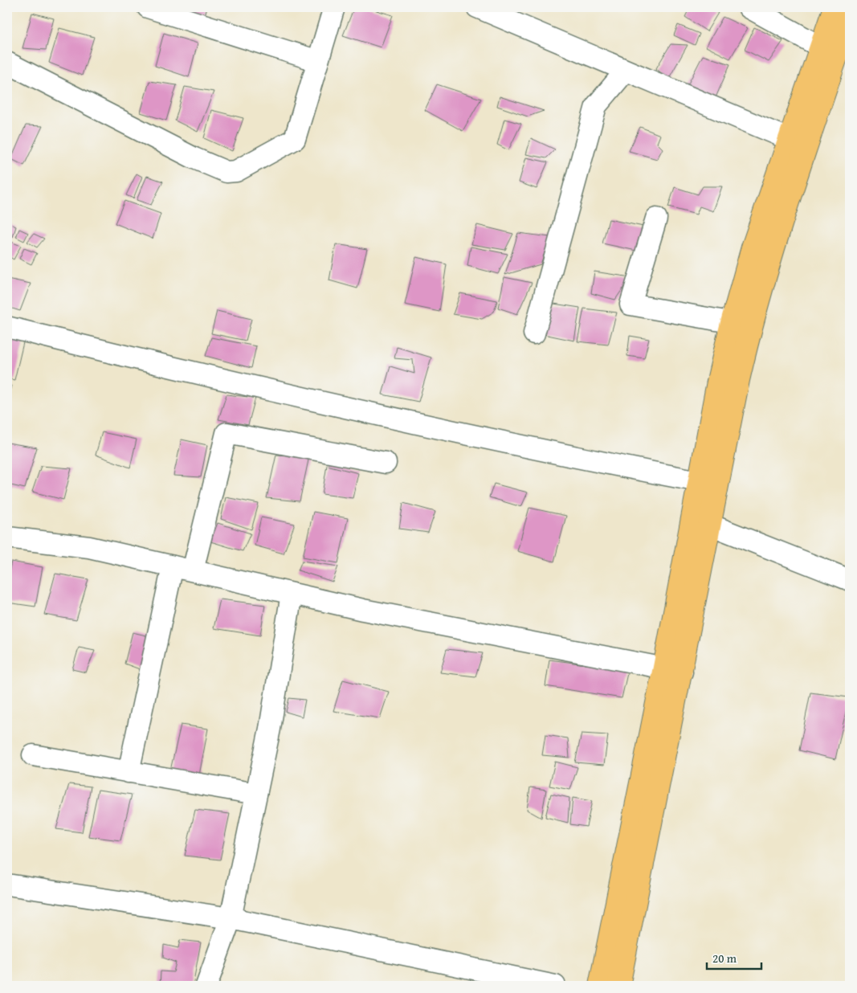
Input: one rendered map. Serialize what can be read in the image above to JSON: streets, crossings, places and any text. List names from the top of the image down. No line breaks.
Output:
{"scale_bar":"20 m"}
